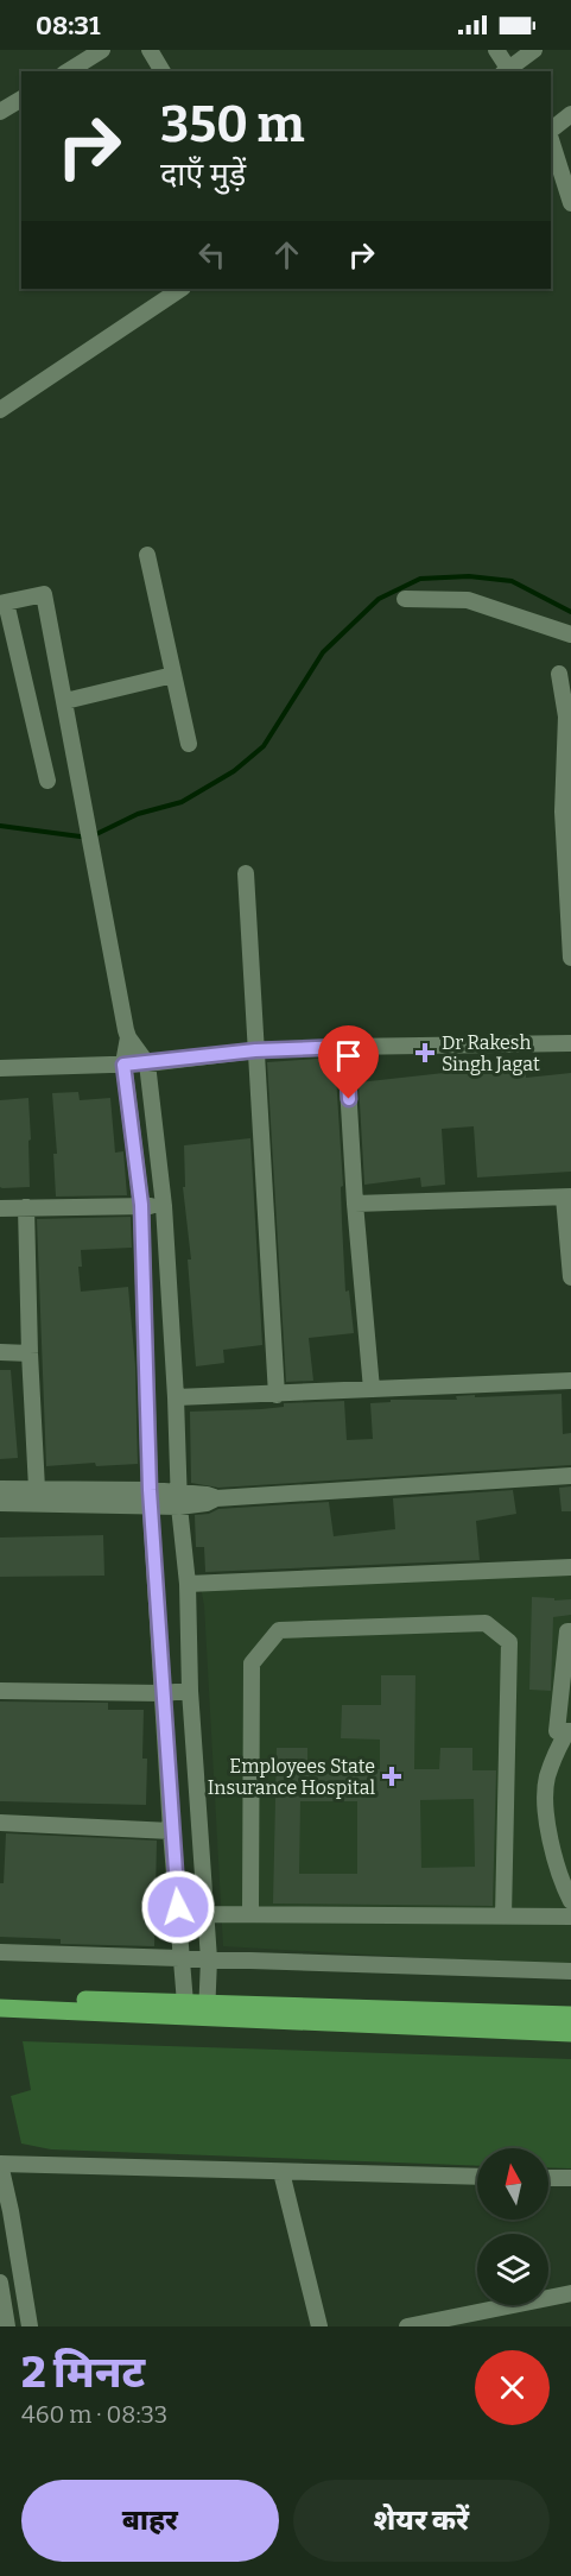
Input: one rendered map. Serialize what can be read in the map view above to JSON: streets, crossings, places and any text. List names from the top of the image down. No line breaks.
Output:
{"places":{"health":["Dr Rakesh Singh Jagat","Employees State Insurance Hospital"]},"north":"top","page":{"status":"08:31","turn":["350 m","दाएँ मुड़ें"],"heading":["2 मिनट","460 m · 08:33"],"buttons":["बाहर","शेयर करें"]}}
